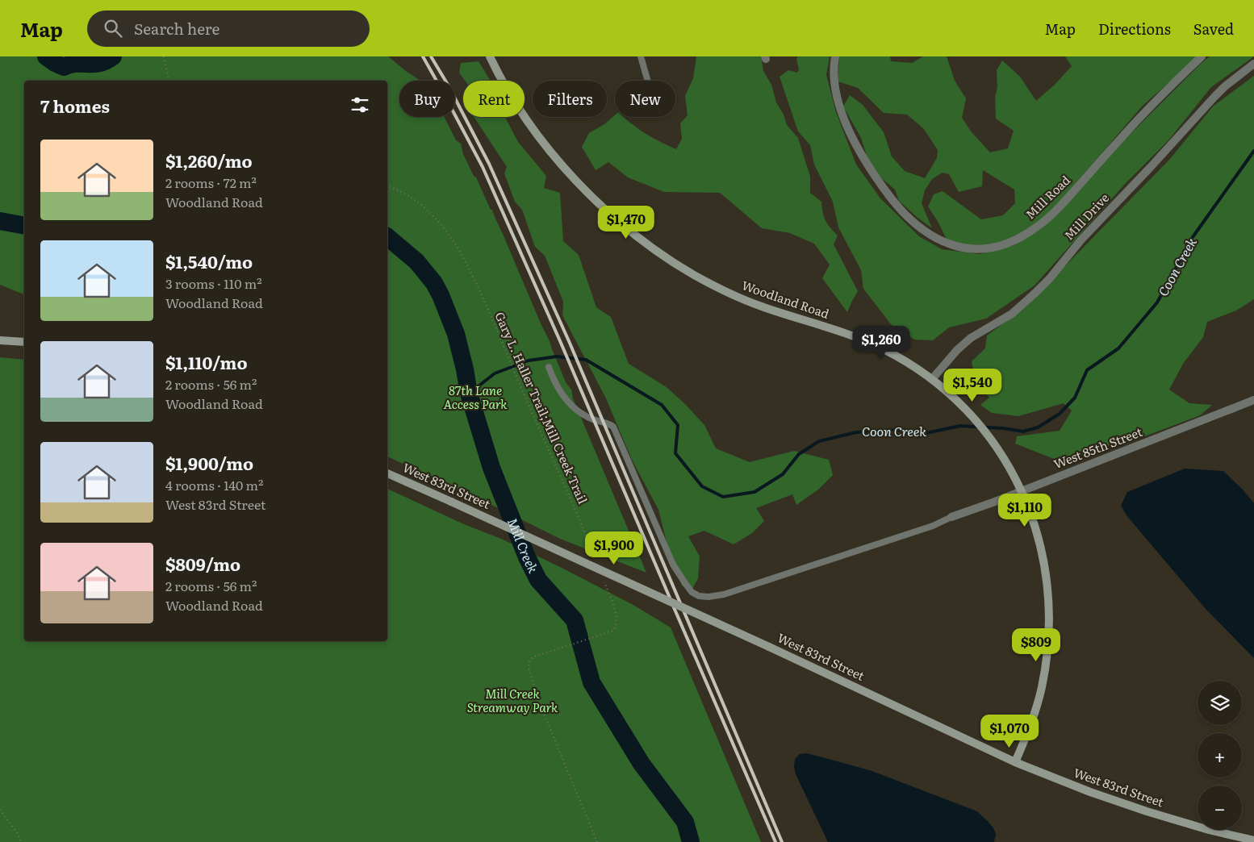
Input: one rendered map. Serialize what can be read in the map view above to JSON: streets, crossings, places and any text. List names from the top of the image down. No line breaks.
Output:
{"streets":{"main road":["Woodland Road","West 83rd Street"],"street":["Mill Road","Mill Drive","West 85th Street"],"path":["Gary L. Haller Trail;Mill Creek Trail"]},"crossings":[["Mill Drive","Woodland Road"],["Woodland Road","West 85th Street"],["Woodland Road","West 83rd Street"]],"water":["Coon Creek","Mill Creek"],"parks":["87th Lane Access Park","Mill Creek Streamway Park"],"page":{"header":"Map","search":"Search here","nav":["Map","Directions","Saved"],"chip":["Buy","Rent","Filters","New"],"heading":"7 homes","list":[{"name":"$1,260/mo","note":"2 rooms · 72 m² · Woodland Road"},{"name":"$1,540/mo","note":"3 rooms · 110 m² · Woodland Road"},{"name":"$1,110/mo","note":"2 rooms · 56 m² · Woodland Road"},{"name":"$1,900/mo","note":"4 rooms · 140 m² · West 83rd Street"},{"name":"$809/mo","note":"2 rooms · 56 m² · Woodland Road"}],"price":["$1,470","$1,260","$1,540","$1,110","$1,900","$809","$1,070"],"map_buttons":["+","−"]}}
